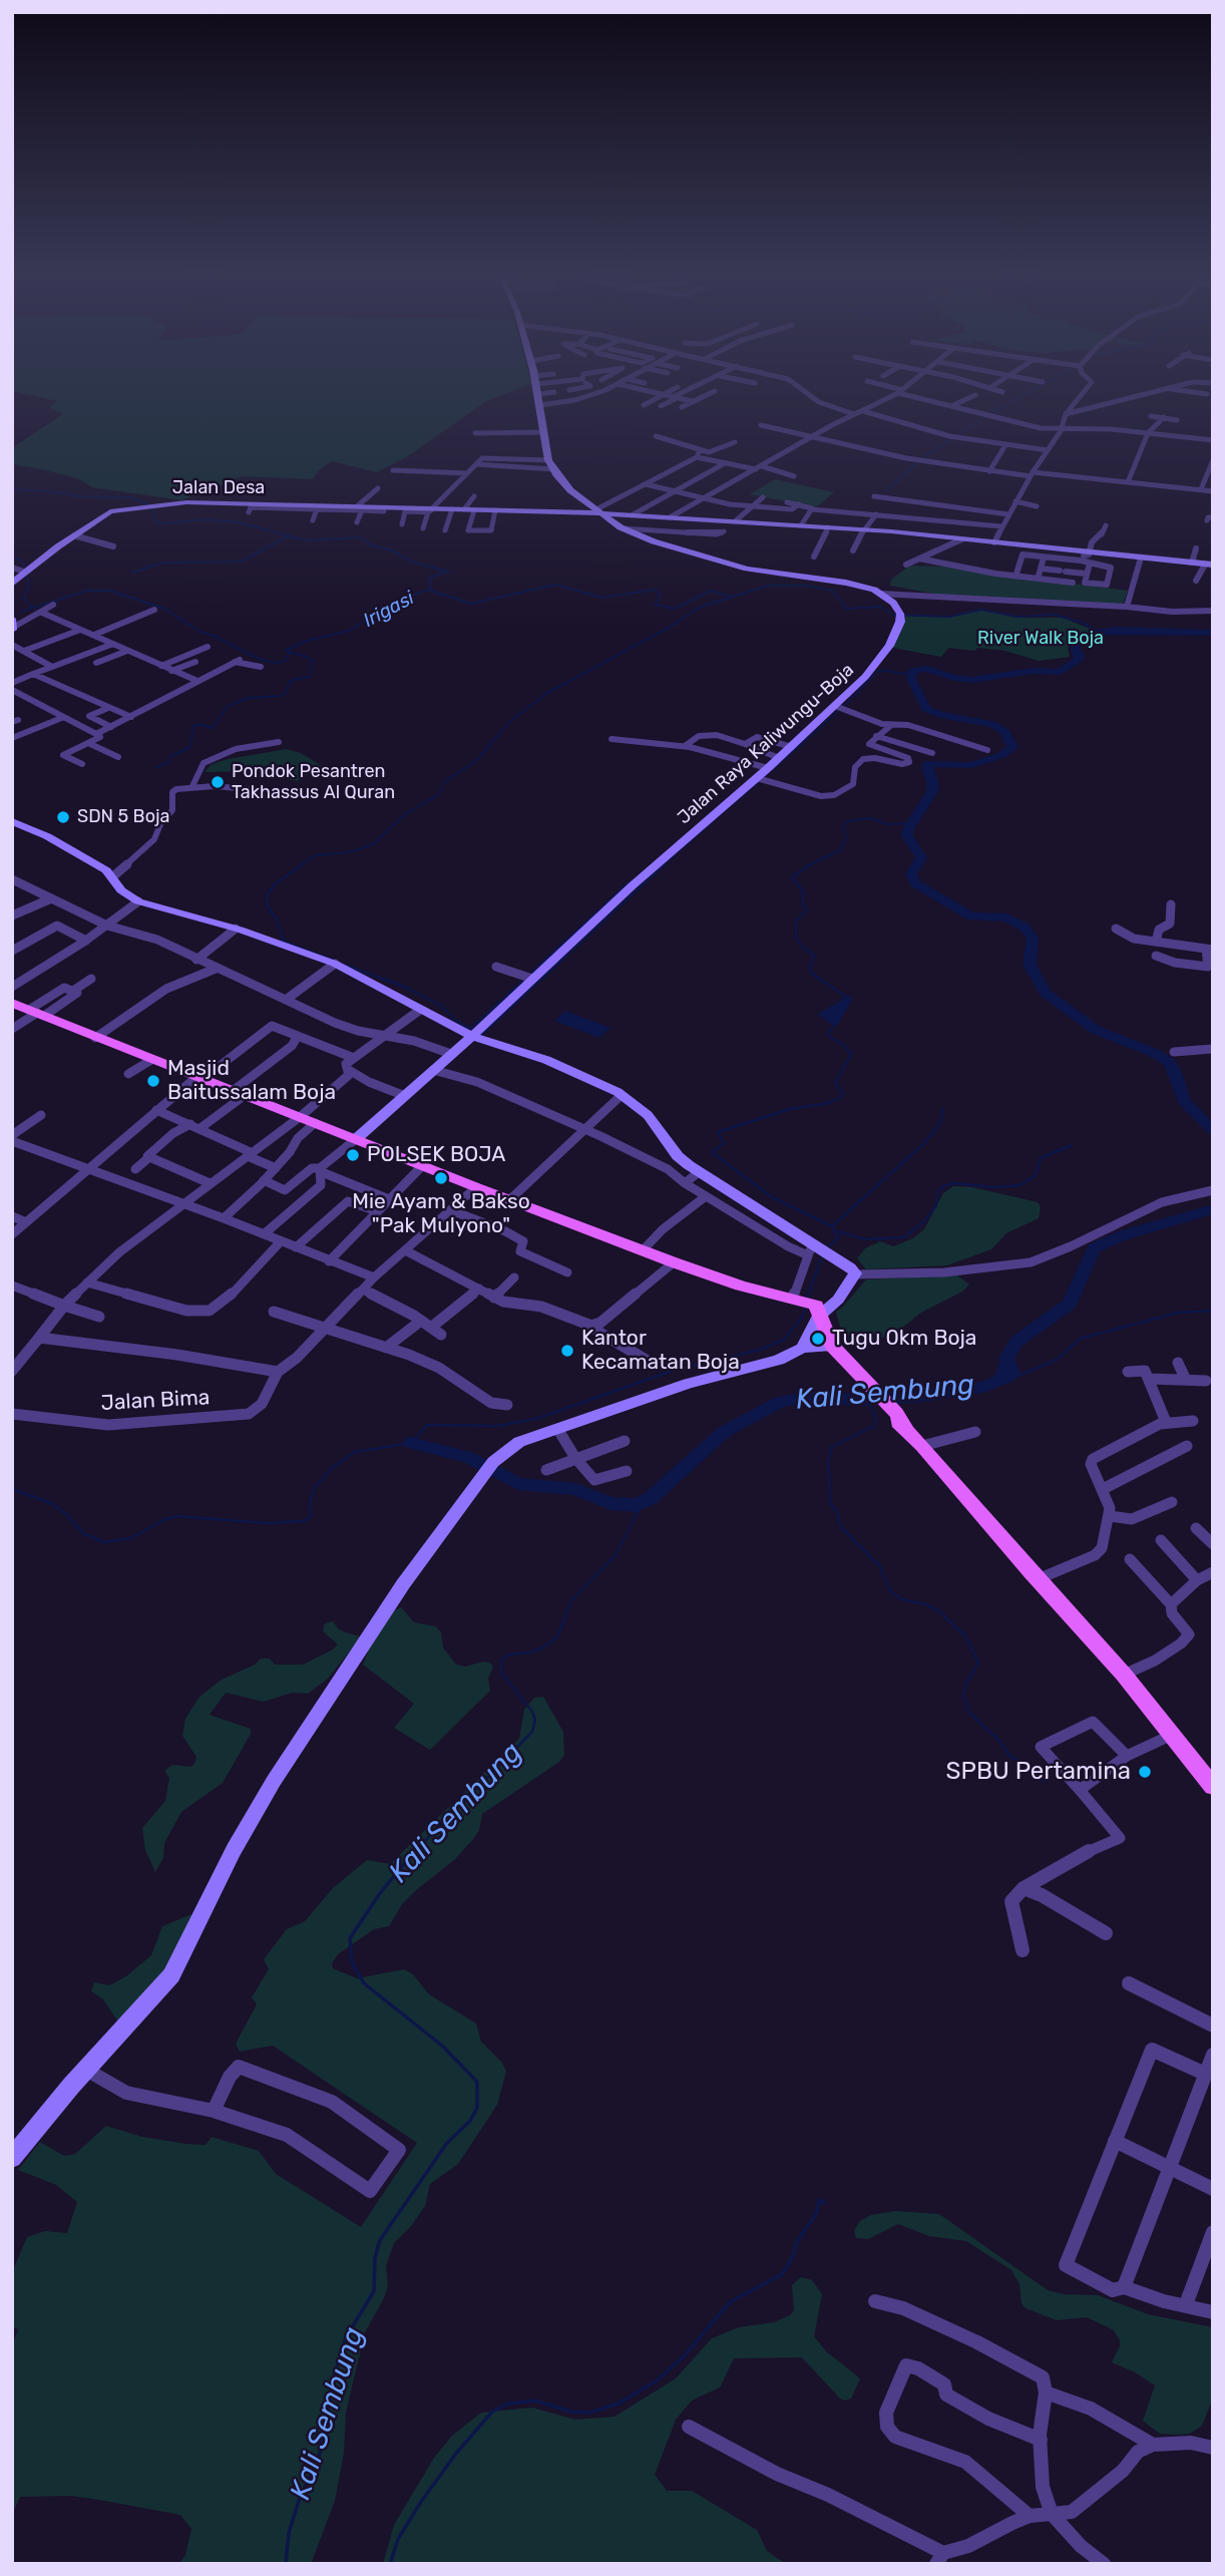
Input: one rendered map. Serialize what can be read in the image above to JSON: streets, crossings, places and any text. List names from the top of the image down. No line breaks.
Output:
{"streets":{"main road":["Jalan Desa","Jalan Raya Kaliwungu-Boja"],"street":["Jalan Bima"]},"crossings":[["Jalan Desa","Jalan Raya Kaliwungu-Boja"]],"water":["Irigasi","Kali Sembung"],"parks":["River Walk Boja"],"places":["Pondok Pesantren Takhassus Al Quran","SDN 5 Boja","Masjid Baitussalam Boja","POLSEK BOJA","Mie Ayam & Bakso \"Pak Mulyono\"","Tugu 0km Boja","Kantor Kecamatan Boja","SPBU Pertamina"]}
